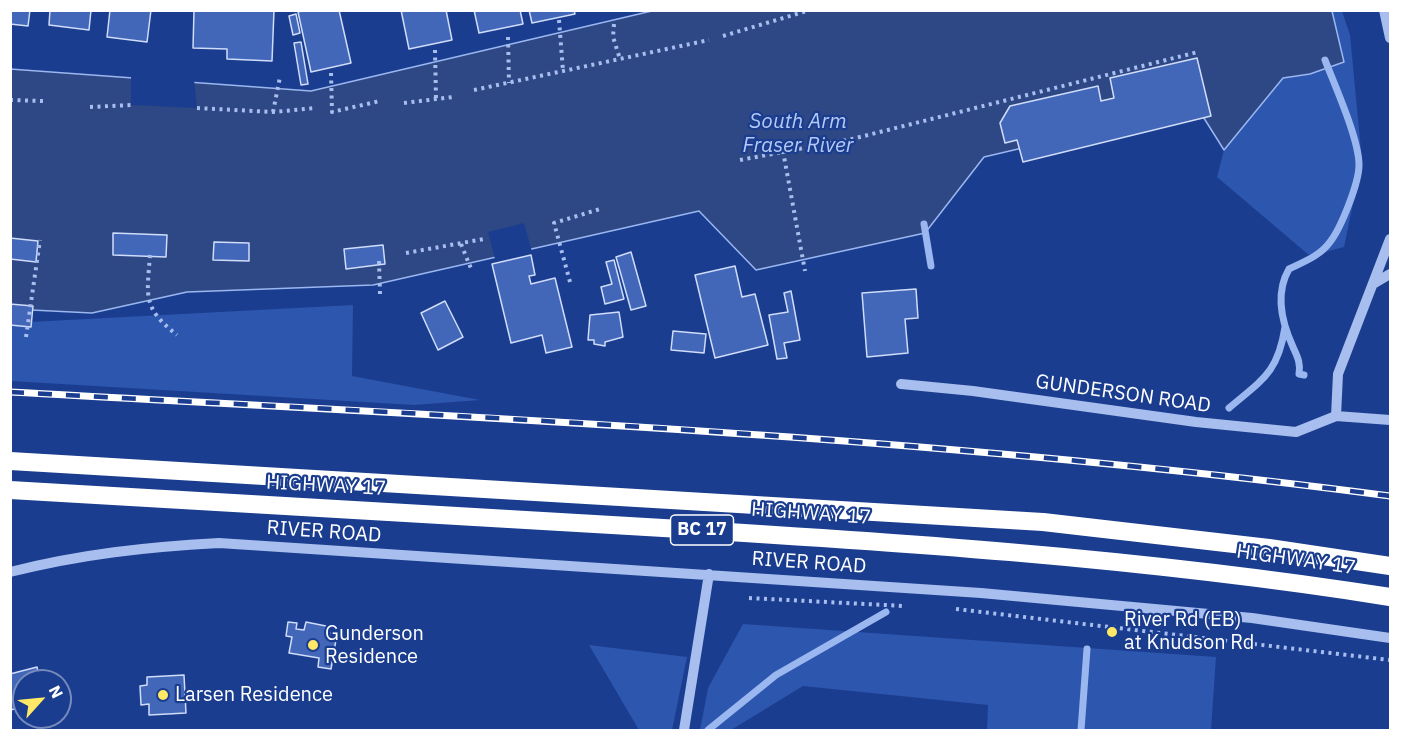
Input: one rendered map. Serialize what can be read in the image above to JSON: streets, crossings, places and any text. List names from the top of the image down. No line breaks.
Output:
{"streets":{"highway":["HIGHWAY 17","BC 17"],"street":["GUNDERSON ROAD","RIVER ROAD"]},"water":["South Arm Fraser River"],"places":["River Rd (EB) at Knudson Rd","Gunderson Residence","Larsen Residence"],"north":"top right"}
